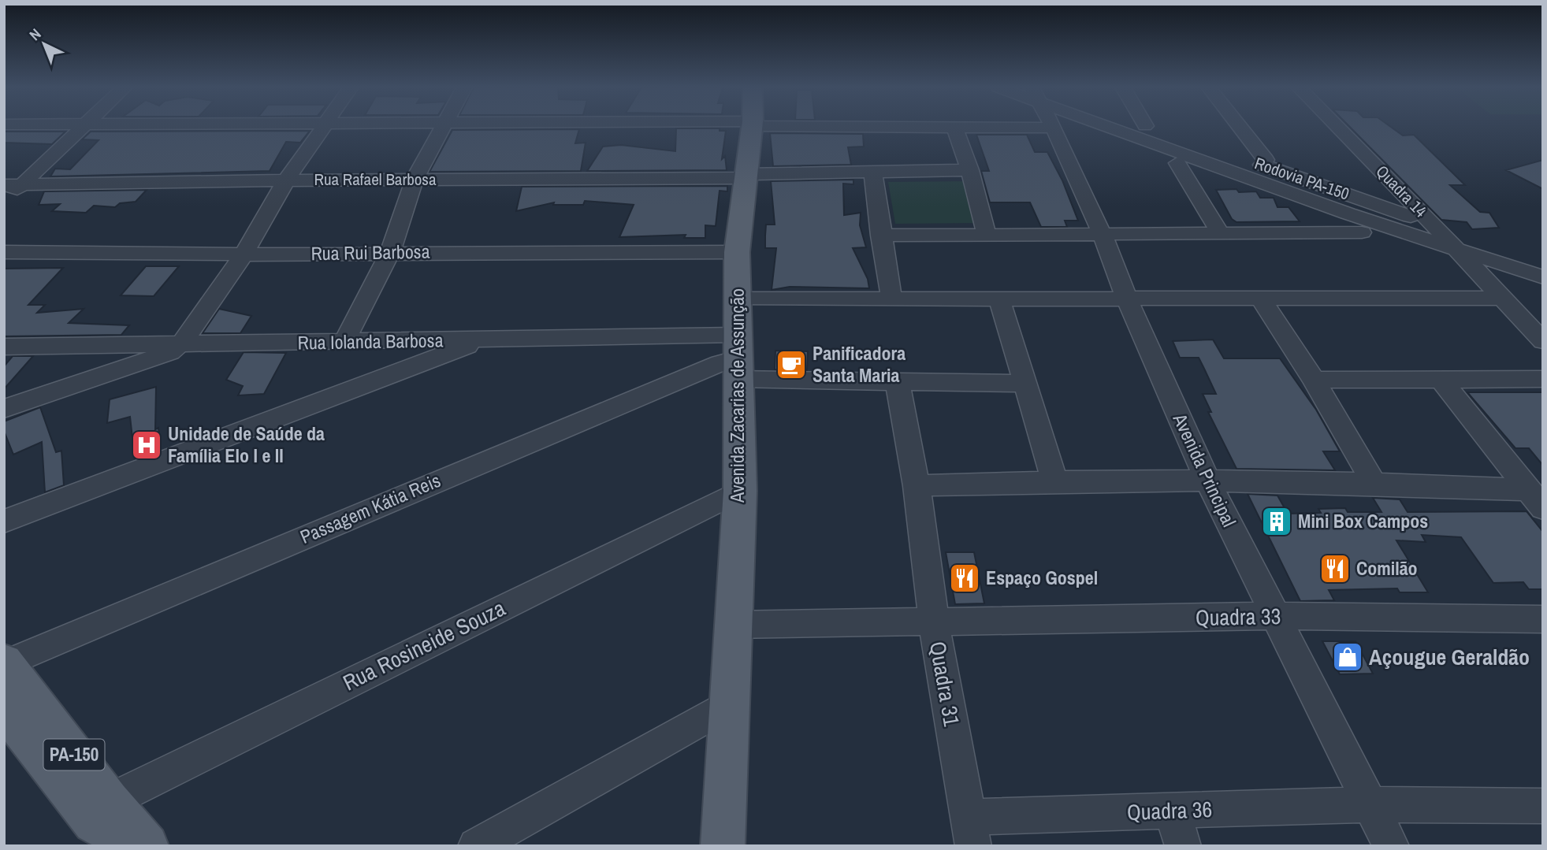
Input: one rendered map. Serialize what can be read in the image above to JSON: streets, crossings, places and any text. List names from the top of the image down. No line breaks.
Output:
{"streets":{"main road":["Avenida Zacarias de Assunção","PA-150"],"street":["Rodovia PA-150","Rua Rafael Barbosa","Quadra 14","Rua Rui Barbosa","Rua Iolanda Barbosa","Avenida Principal","Passagem Kátia Reis","Quadra 33","Rua Rosineide Souza","Quadra 31","Quadra 36"]},"crossings":[["Rodovia PA-150","Quadra 14"],["Rua Rafael Barbosa","Avenida Zacarias de Assunção"],["Rua Rui Barbosa","Avenida Zacarias de Assunção"],["Rua Iolanda Barbosa","Avenida Zacarias de Assunção"],["Rua Iolanda Barbosa","Passagem Kátia Reis"],["Avenida Zacarias de Assunção","Passagem Kátia Reis"],["Avenida Zacarias de Assunção","Rua Rosineide Souza"],["Avenida Zacarias de Assunção","Quadra 31"],["Avenida Principal","Quadra 33"],["Avenida Principal","Quadra 36"],["Passagem Kátia Reis","PA-150"],["Quadra 33","Quadra 31"],["Rua Rosineide Souza","PA-150"],["Quadra 31","Quadra 36"]],"places":{"cafe":["Panificadora Santa Maria"],"hospital":["Unidade de Saúde da Família Elo I e II"],"building":["Mini Box Campos"],"restaurant":["Comilão","Espaço Gospel"],"shop":["Açougue Geraldão"]},"north":"top left"}
